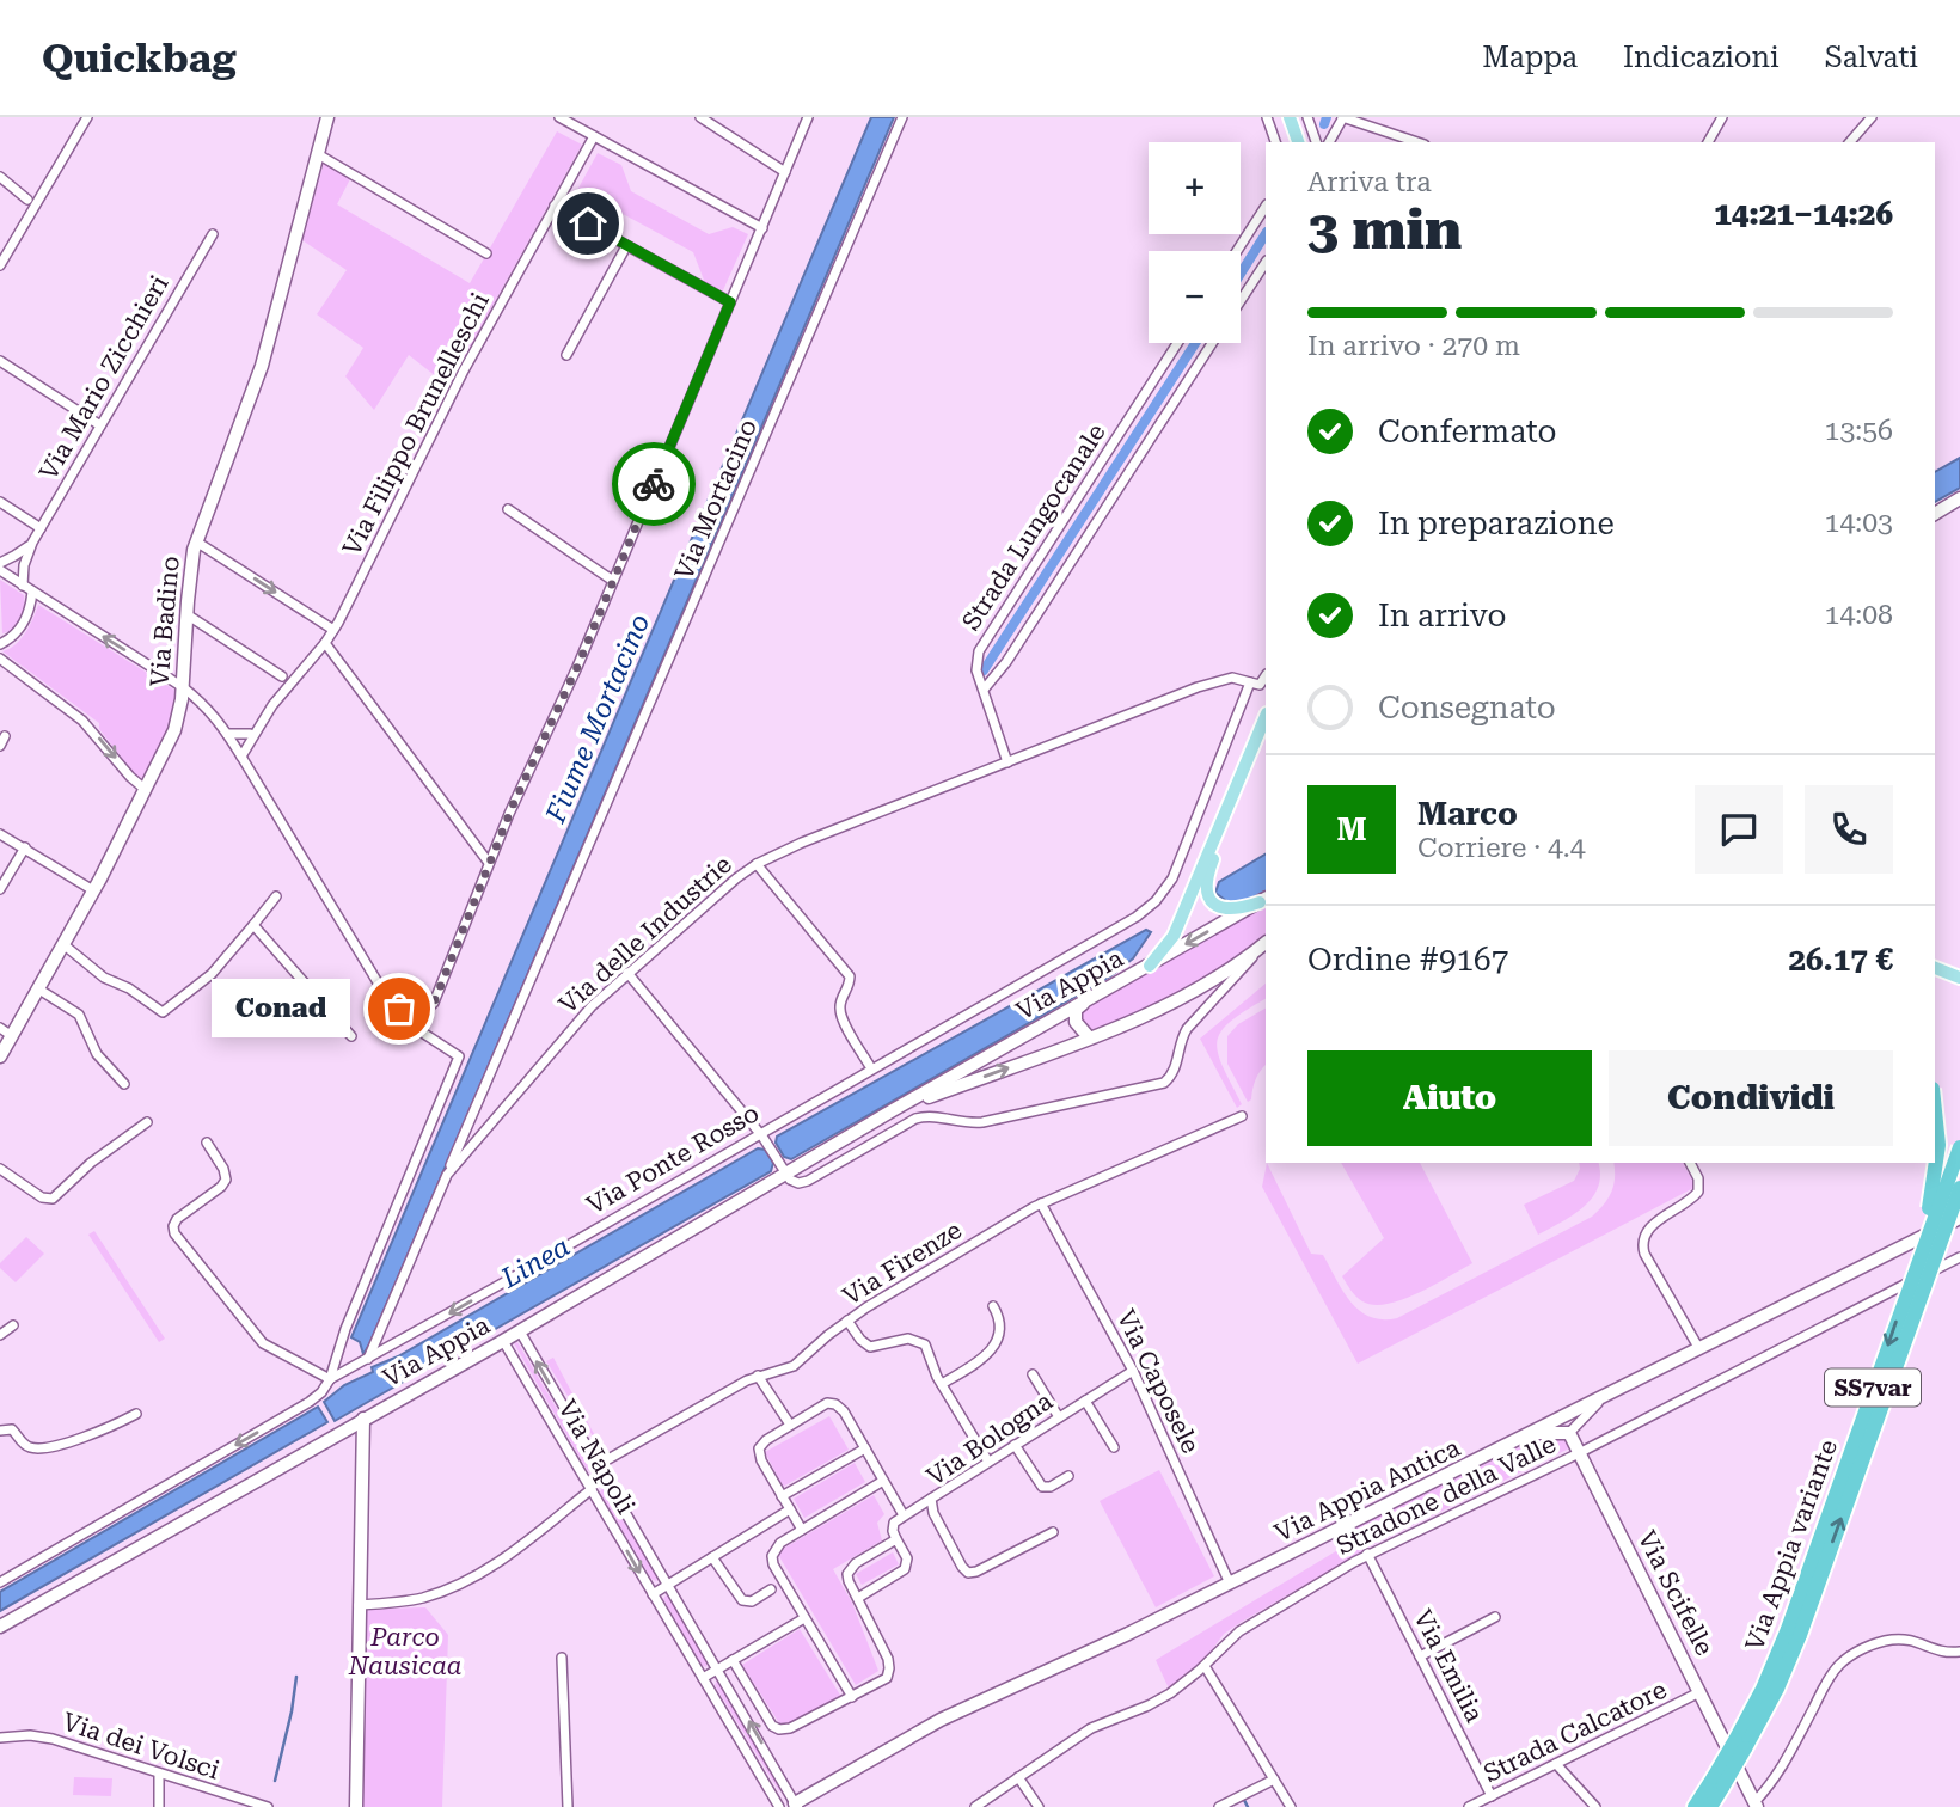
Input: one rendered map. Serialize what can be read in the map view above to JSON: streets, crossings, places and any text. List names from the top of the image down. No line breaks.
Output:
{"streets":{"highway":["SS7var","Via Appia variante"],"street":["Via Mario Zicchieri","Via Filippo Brunelleschi","Via Mortacino","Strada Lungocanale","Via Badino","Via delle Industrie","Via Appia","Via Ponte Rosso","Via Firenze","Via Caposele","Via Bologna","Via Napoli","Via Appia Antica","Stradone della Valle","Via Scifelle","Via Emilia","Strada Calcatore","Via dei Volsci"]},"crossings":[["Via Mortacino","Via delle Industrie"],["Strada Lungocanale","Via delle Industrie"],["Via delle Industrie","Via Ponte Rosso"],["Via Appia","Via Napoli"],["Via Firenze","Via Caposele"],["Via Firenze","Via Napoli"],["Via Caposele","Via Bologna"],["Via Caposele","Via Appia Antica"],["SS7var","Via Appia variante"],["Via Napoli","Via Appia Antica"],["Stradone della Valle","Via Scifelle"],["Stradone della Valle","Via Emilia"],["Via Scifelle","Strada Calcatore"],["Via Emilia","Strada Calcatore"]],"one_way":["Via Ponte Rosso"],"water":["Fiume Mortacino","Linea"],"parks":["Parco Nausicaa"],"places":["Conad"],"page":{"header":"Quickbag","nav":["Mappa","Indicazioni","Salvati"],"map_buttons":["+","−"],"heading":["3 min","Arriva tra","14:21–14:26"],"panel":["Marco","Corriere · 4.4","Ordine #9167","26.17 €"],"bar":"In arrivo · 270 m","list":[["Confermato","13:56"],["In preparazione","14:03"],["In arrivo","14:08"],"Consegnato"],"round":"M","bubble":"Conad","buttons":["Aiuto","Condividi"]}}
